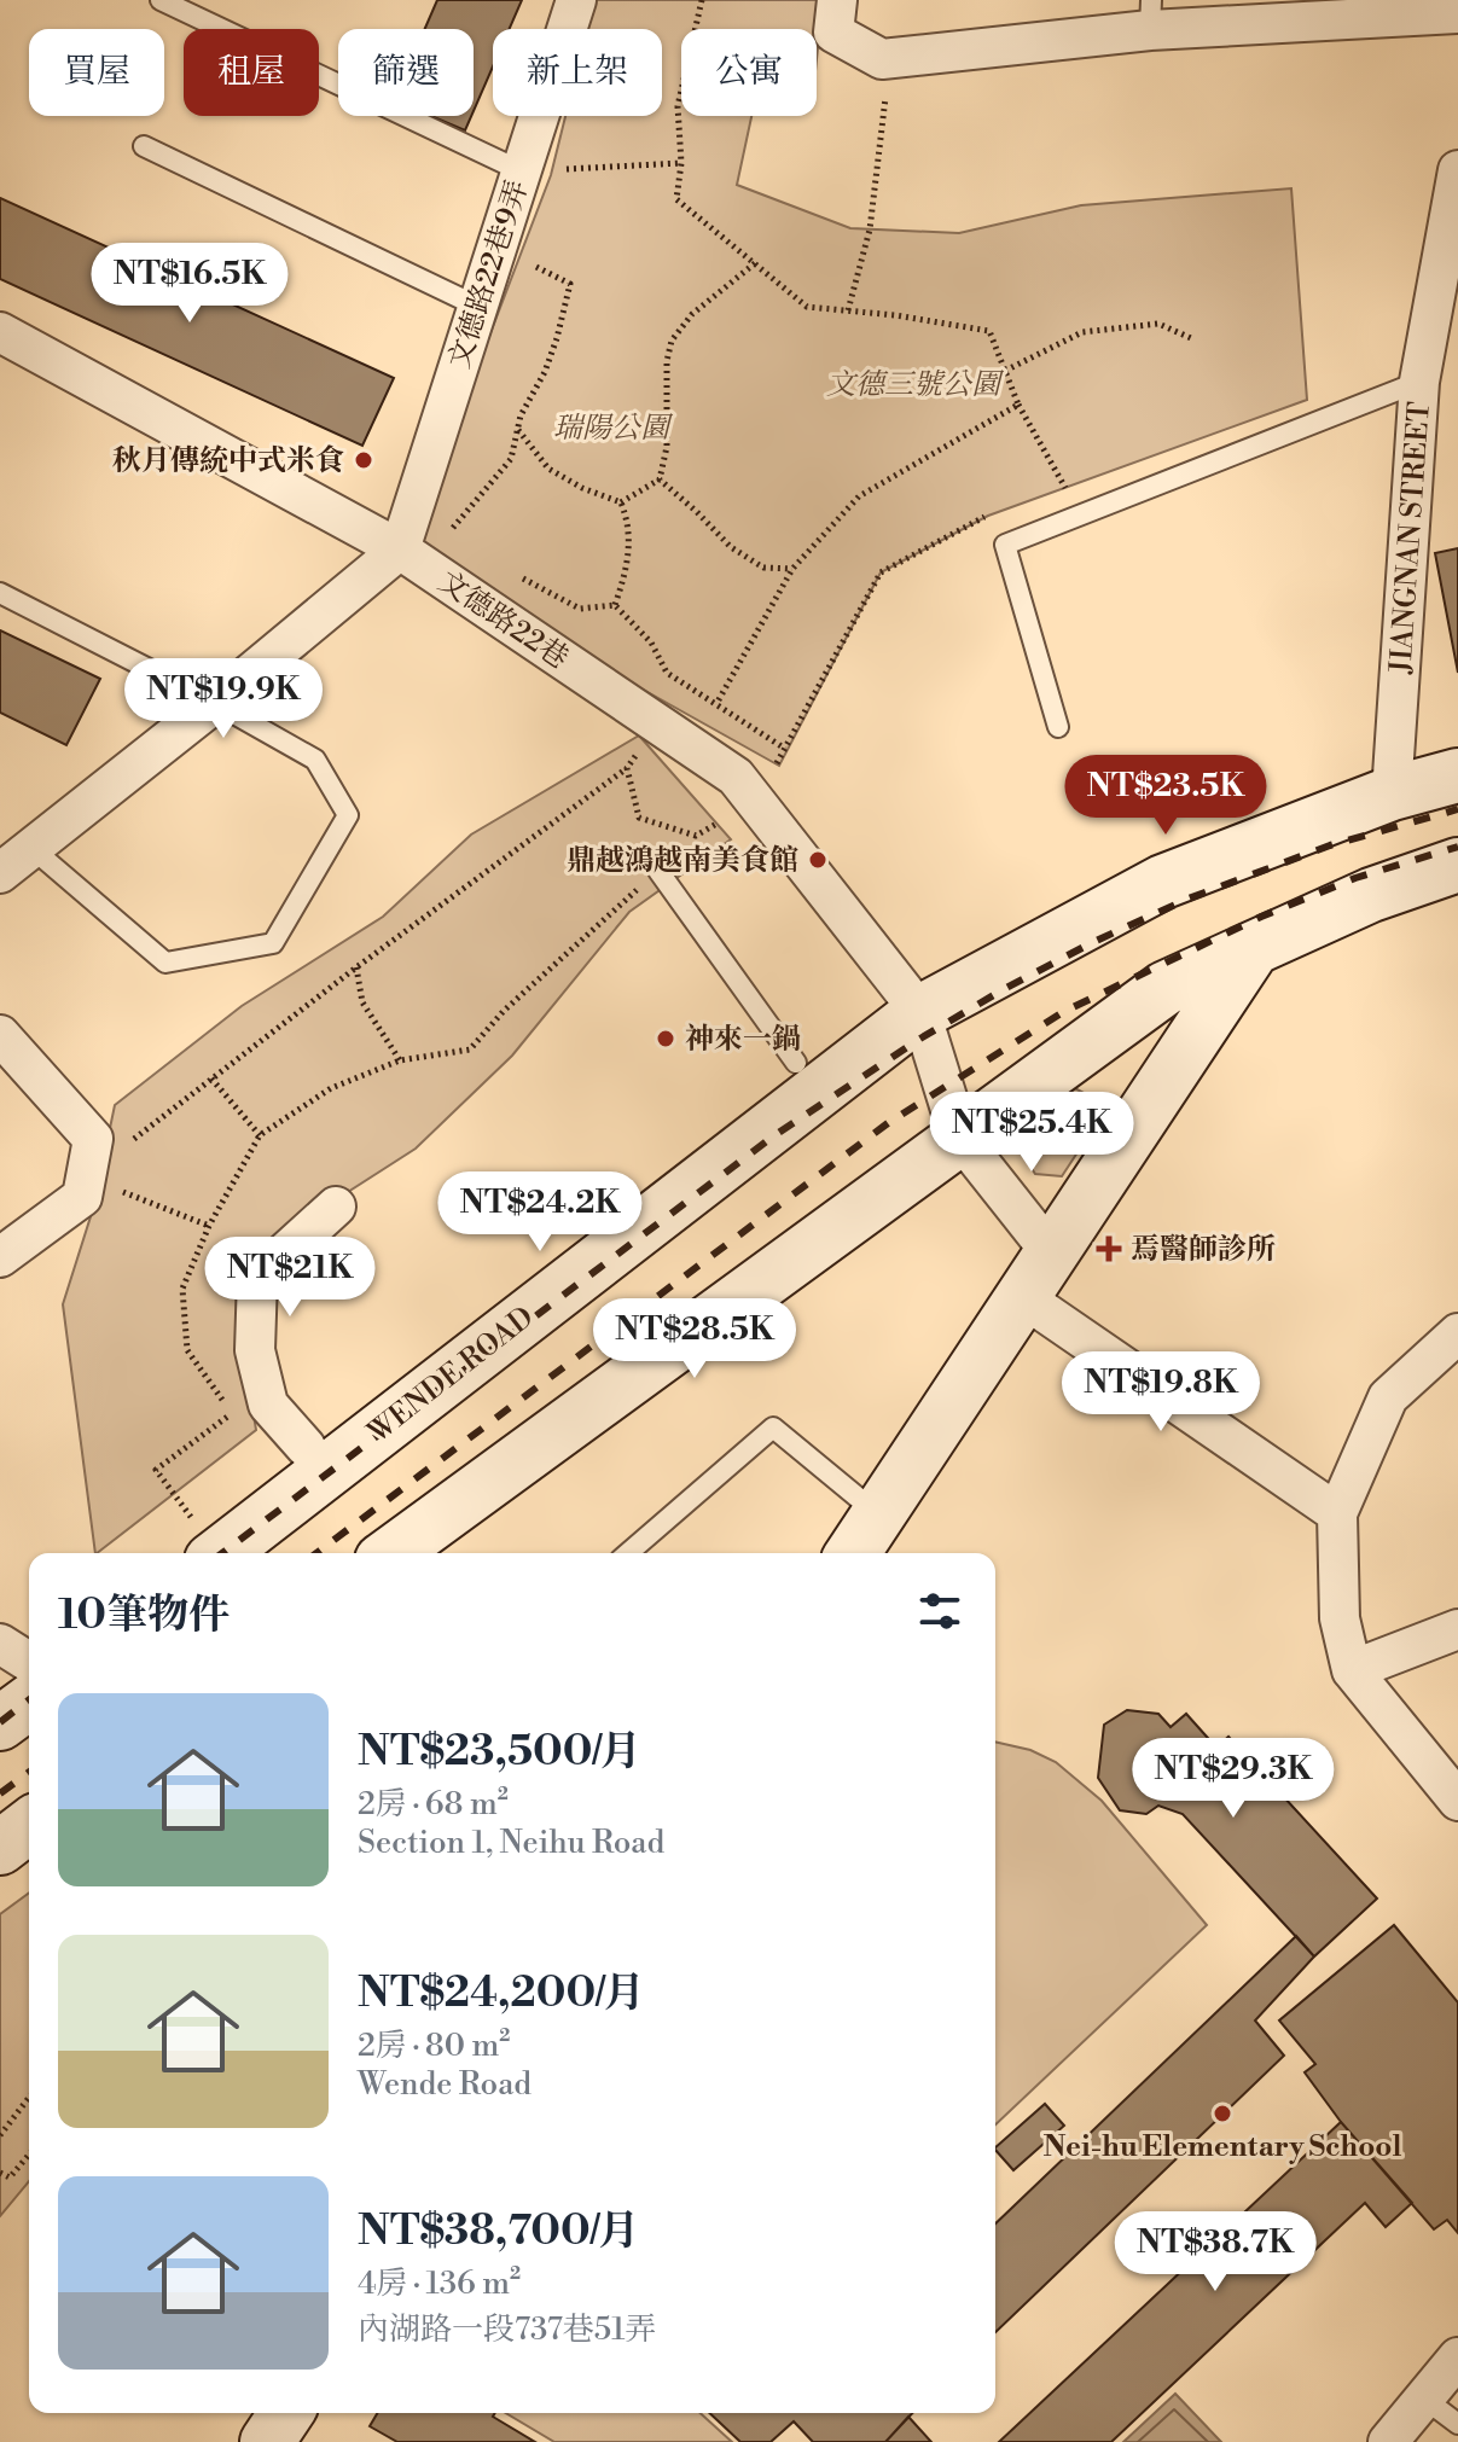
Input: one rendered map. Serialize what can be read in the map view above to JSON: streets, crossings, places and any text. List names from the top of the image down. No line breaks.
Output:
{"streets":{"main road":["WENDE ROAD"],"street":["文德路22巷9弄","JIANGNAN STREET","文德路22巷"]},"crossings":[["文德路22巷9弄","文德路22巷"],["JIANGNAN STREET","WENDE ROAD"],["文德路22巷","WENDE ROAD"]],"parks":["文德三號公園","瑞陽公園"],"places":{"other":["秋月傳統中式米食","鼎越鴻越南美食館","神來一鍋","Nei-hu Elementary School"],"health":["焉醫師診所"]},"page":{"chip":["買屋","租屋","篩選","新上架","公寓"],"price":["NT$16.5K","NT$19.9K","NT$23.5K","NT$25.4K","NT$24.2K","NT$21K","NT$28.5K","NT$19.8K","NT$29.3K","NT$38.7K"],"heading":"10筆物件","list":[{"name":"NT$23,500/月","note":"2房 · 68 m² · Section 1, Neihu Road"},{"name":"NT$24,200/月","note":"2房 · 80 m² · Wende Road"},{"name":"NT$38,700/月","note":"4房 · 136 m² · 內湖路一段737巷51弄"}]}}
